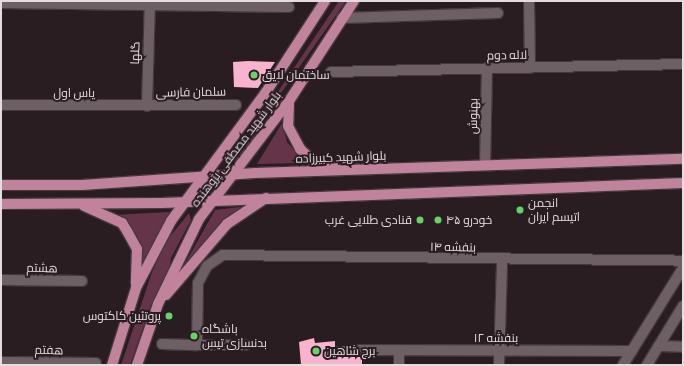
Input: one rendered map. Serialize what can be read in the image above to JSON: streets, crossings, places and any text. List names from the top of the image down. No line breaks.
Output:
{"streets":{"main road":["بلوار شهید مصطفی پژوهنده","بلوار شهید کبیرزاده"],"street":["گلها","لاله دوم","سلمان فارسی","یاس اول","بهنوش","بنفشه ۱۴","هشتم","بنفشه ۱۲","هفتم"]},"crossings":[["گلها","سلمان فارسی"],["گلها","یاس اول"],["لاله دوم","بهنوش"],["سلمان فارسی","یاس اول"],["بهنوش","بلوار شهید کبیرزاده"],["بلوار شهید مصطفی پژوهنده","بلوار شهید کبیرزاده"]],"places":["ساختمان لایق","انجمن اتیسم ایران","قنادی طلایی غرب","خودرو ۴۵","پروتئین کاکتوس","باشگاه بدنسازی تیس","برج شاهین"]}
